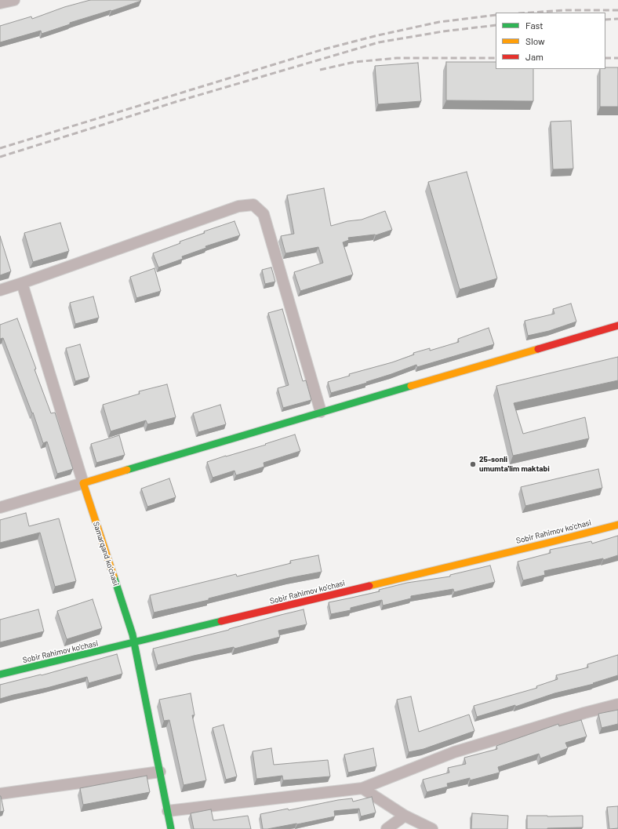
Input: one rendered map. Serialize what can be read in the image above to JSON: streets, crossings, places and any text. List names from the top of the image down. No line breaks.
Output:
{"streets":{"street":["Sobir Rahimov ko'chasi","Samarqand ko'chasi"]},"crossings":[["Sobir Rahimov ko'chasi","Samarqand ko'chasi"]],"places":["25-sonli umumta'lim maktabi"],"legend":["Fast","Slow","Jam"]}
